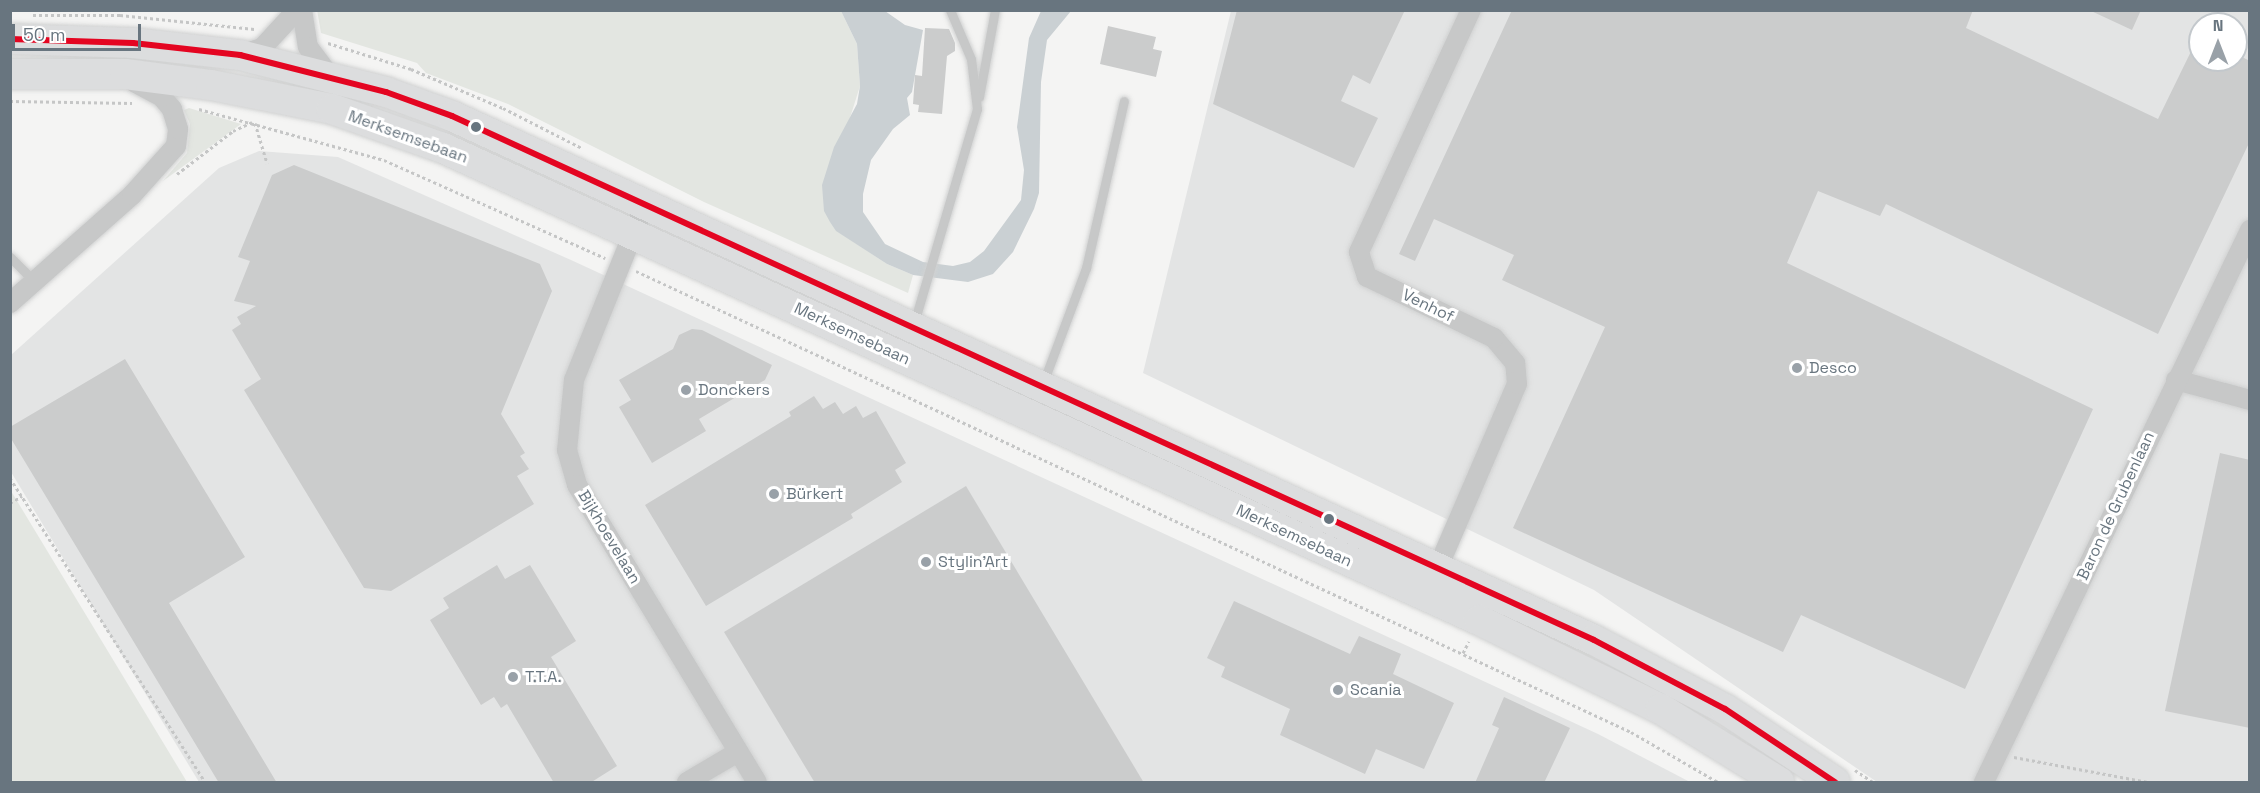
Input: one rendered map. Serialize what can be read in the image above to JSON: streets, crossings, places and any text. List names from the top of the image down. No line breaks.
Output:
{"streets":{"main road":["Merksemsebaan"],"street":["Venhof","Baron de Grubenlaan","Bijkhoevelaan"]},"crossings":[["Merksemsebaan","Venhof"],["Merksemsebaan","Bijkhoevelaan"]],"places":["Desco","Donckers","Bürkert","Stylin'Art","T.T.A.","Scania"],"scale_bar":"50 m","north":"top"}
